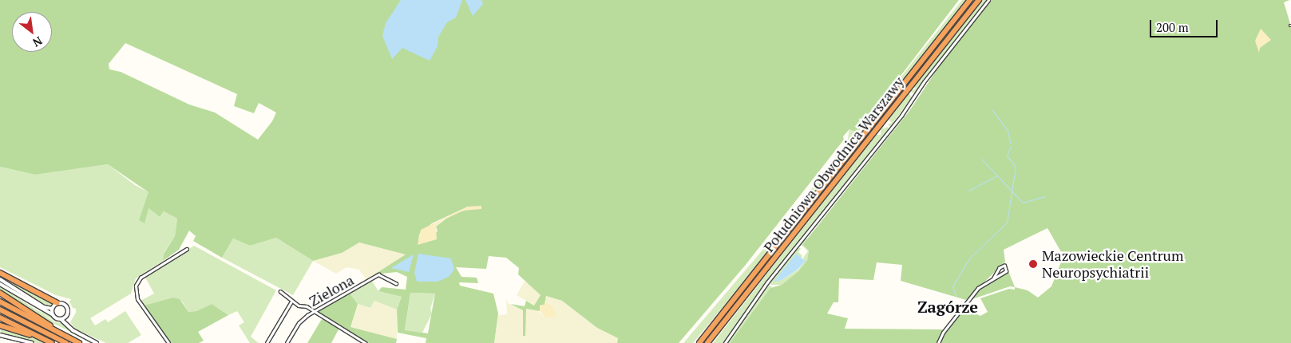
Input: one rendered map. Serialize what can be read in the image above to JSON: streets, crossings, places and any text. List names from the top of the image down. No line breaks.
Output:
{"streets":{"highway":["Południowa Obwodnica Warszawy"],"street":["Zielona"]},"districts":["Zagórze"],"places":["Mazowieckie Centrum Neuropsychiatrii"],"scale_bar":"200 m","north":"bottom right"}
